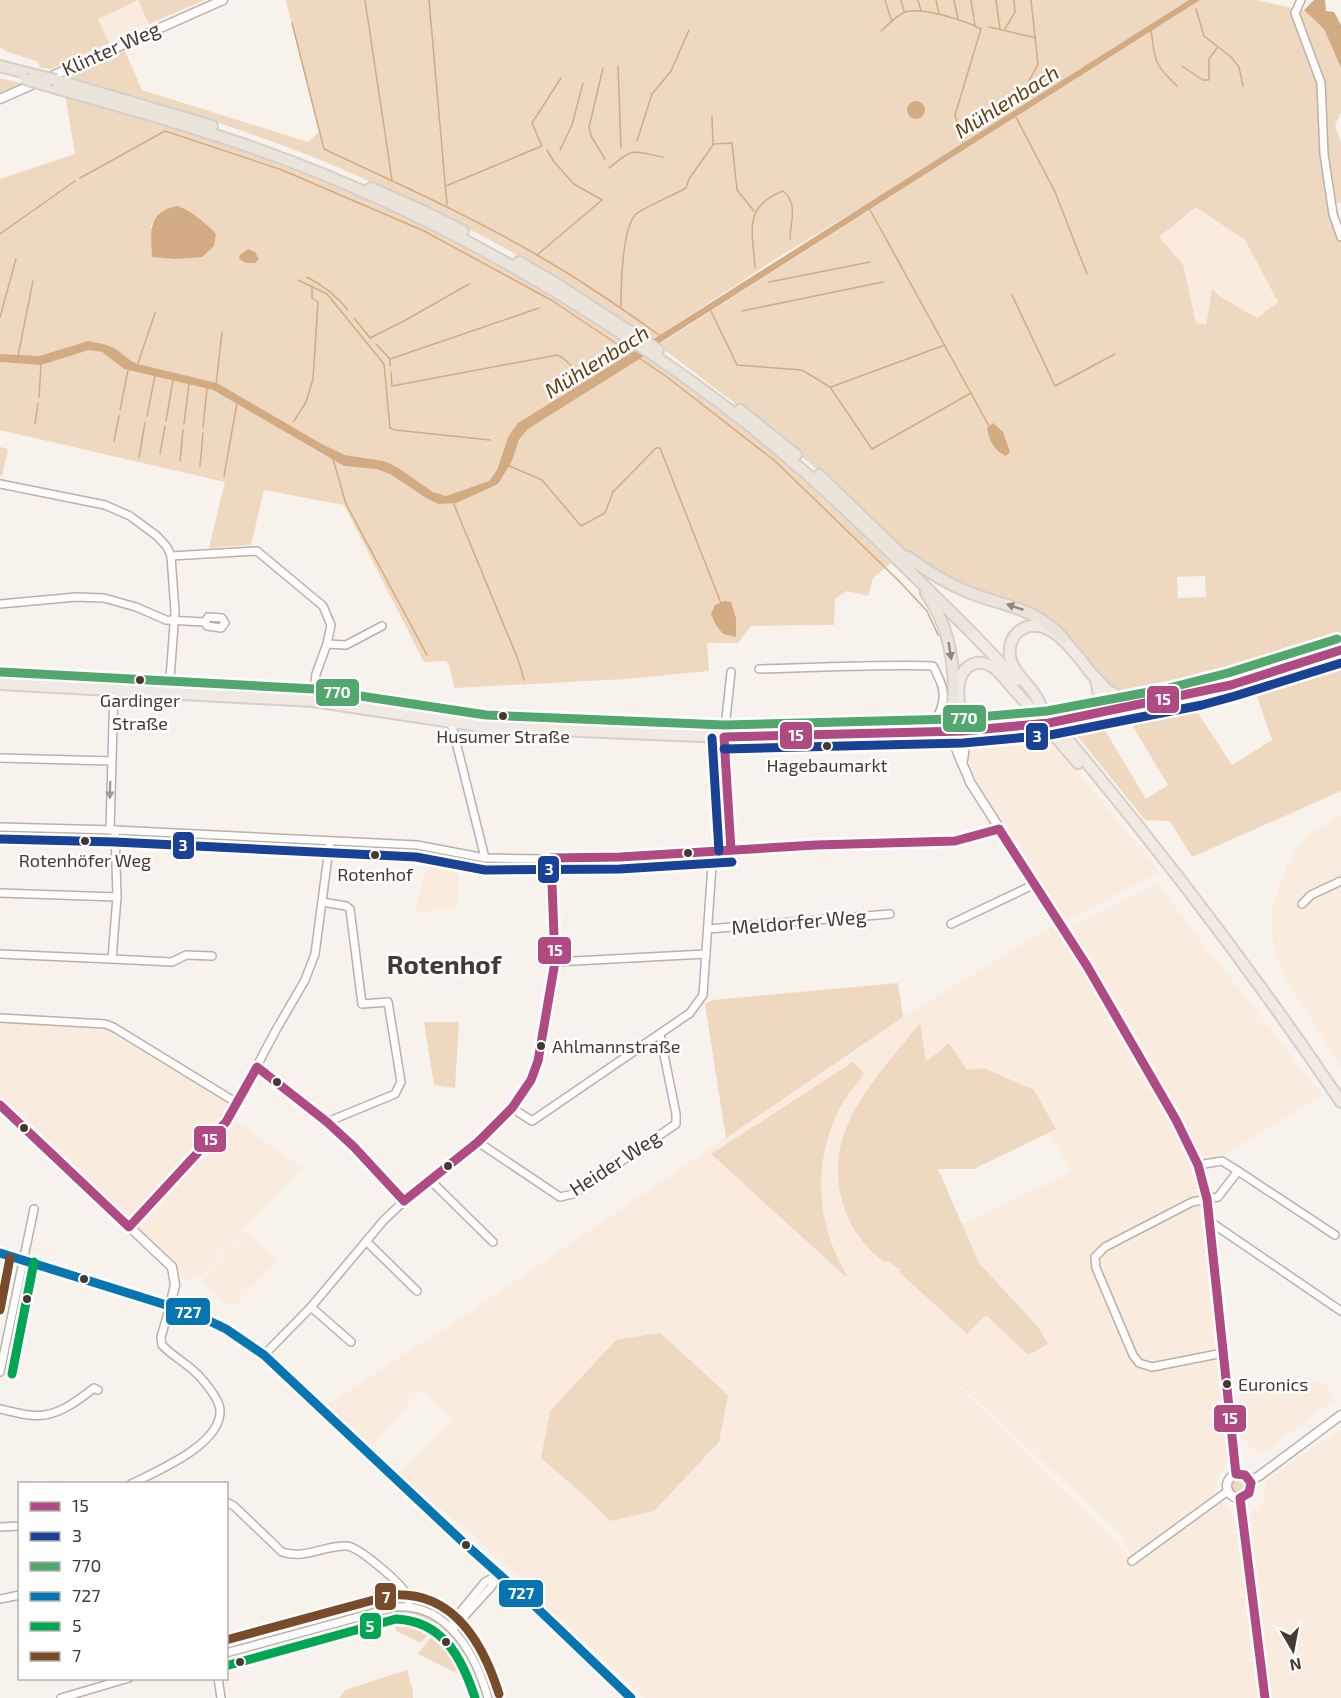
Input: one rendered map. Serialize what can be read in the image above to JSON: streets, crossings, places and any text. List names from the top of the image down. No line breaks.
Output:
{"streets":{"street":["Klinter Weg","Meldorfer Weg","Heider Weg"]},"districts":["Rotenhof"],"water":["Mühlenbach"],"places":["Gardinger Straße","Husumer Straße","Hagebaumarkt","Rotenhöfer Weg","Rotenhof","Ahlmannstraße","Euronics"],"lines":["transit line 770","transit line 15","transit line 3","transit line 727","transit line 7","transit line 5"],"legend":["15","3","770","727","5","7"],"north":"bottom"}
